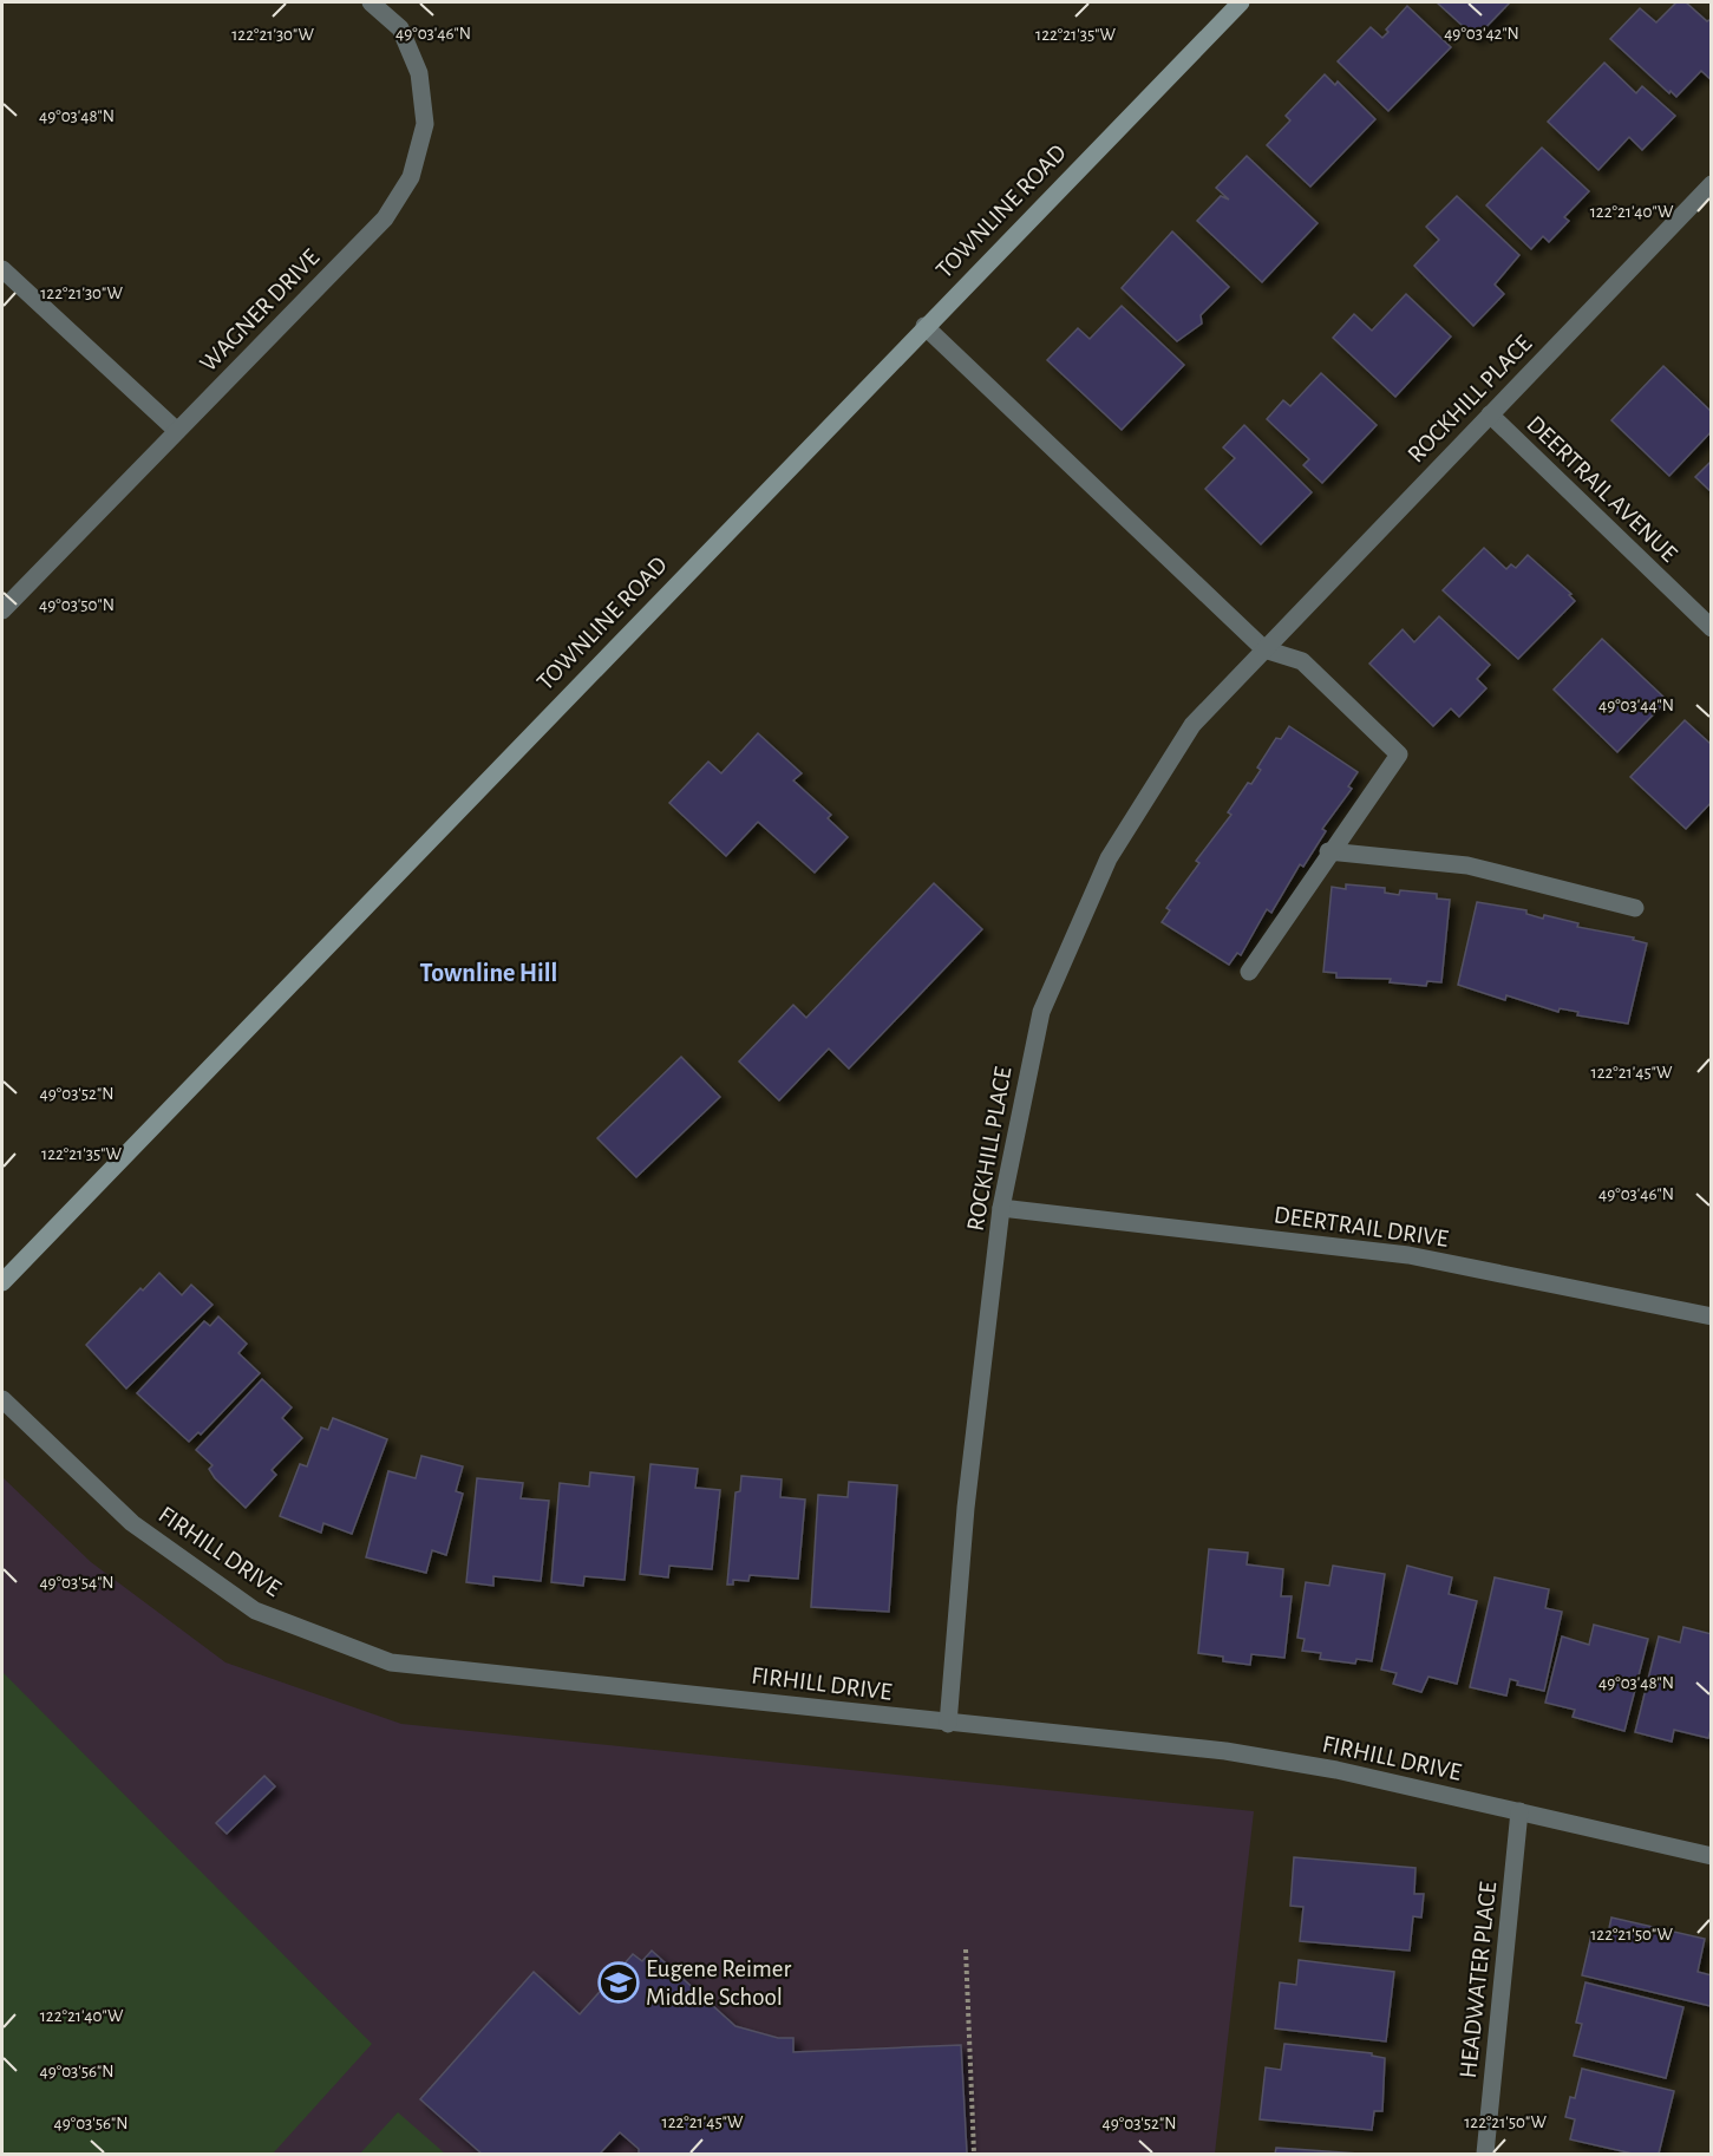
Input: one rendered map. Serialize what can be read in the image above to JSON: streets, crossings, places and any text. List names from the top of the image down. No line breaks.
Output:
{"streets":{"street":["TOWNLINE ROAD","WAGNER DRIVE","ROCKHILL PLACE","DEERTRAIL AVENUE","DEERTRAIL DRIVE","FIRHILL DRIVE","HEADWATER PLACE"]},"crossings":[["ROCKHILL PLACE","DEERTRAIL AVENUE"],["ROCKHILL PLACE","DEERTRAIL DRIVE"],["ROCKHILL PLACE","FIRHILL DRIVE"],["FIRHILL DRIVE","HEADWATER PLACE"]],"districts":["Townline Hill"],"places":{"school or university":["Eugene Reimer Middle School"]},"coordinates":["49°03'42\"N","49°03'46\"N","122°21'30\"W","122°21'35\"W","49°03'48\"N","122°21'40\"W","49°03'50\"N","49°03'44\"N","122°21'45\"W","49°03'52\"N","49°03'54\"N","122°21'50\"W","49°03'56\"N"]}
